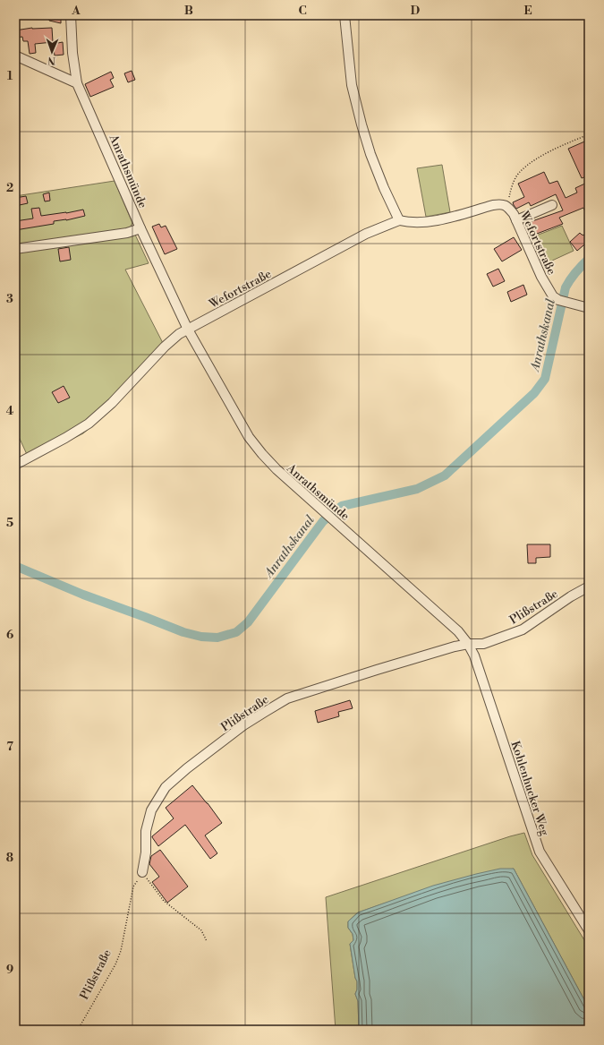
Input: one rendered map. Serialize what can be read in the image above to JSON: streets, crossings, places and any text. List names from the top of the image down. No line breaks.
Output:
{"streets":{"street":["Anrathsmünde","Wefortstraße","Plißstraße","Kohlenhucker Weg"]},"crossings":[["Anrathsmünde","Wefortstraße"],["Anrathsmünde","Plißstraße"],["Anrathsmünde","Kohlenhucker Weg"],["Plißstraße","Kohlenhucker Weg"]],"water":["Anrathskanal"],"north":"bottom","grid":{"columns":["A","B","C","D","E"],"rows":["1","2","3","4","5","6","7","8","9"]}}
